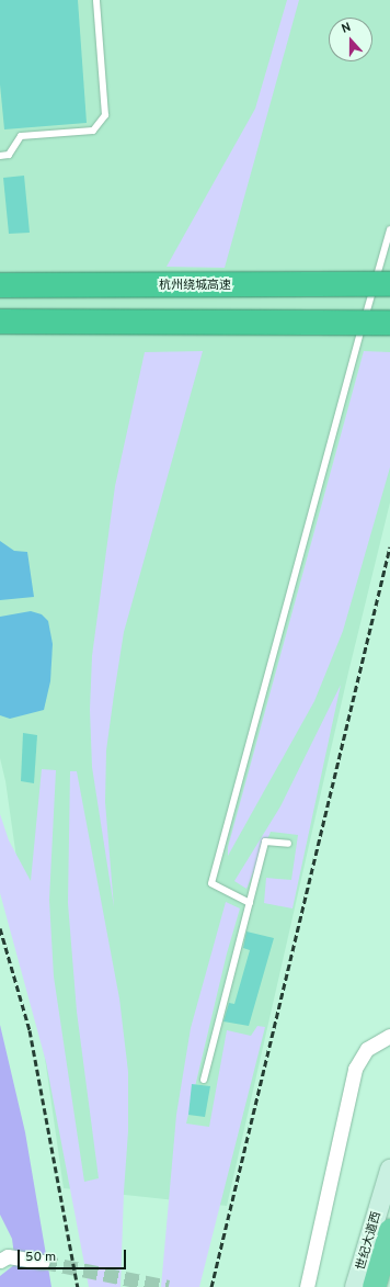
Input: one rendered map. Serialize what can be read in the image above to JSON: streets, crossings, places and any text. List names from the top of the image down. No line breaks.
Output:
{"streets":{"highway":["杭州绕城高速"],"main road":["世纪大道西"]},"scale_bar":"50 m","north":"top"}
